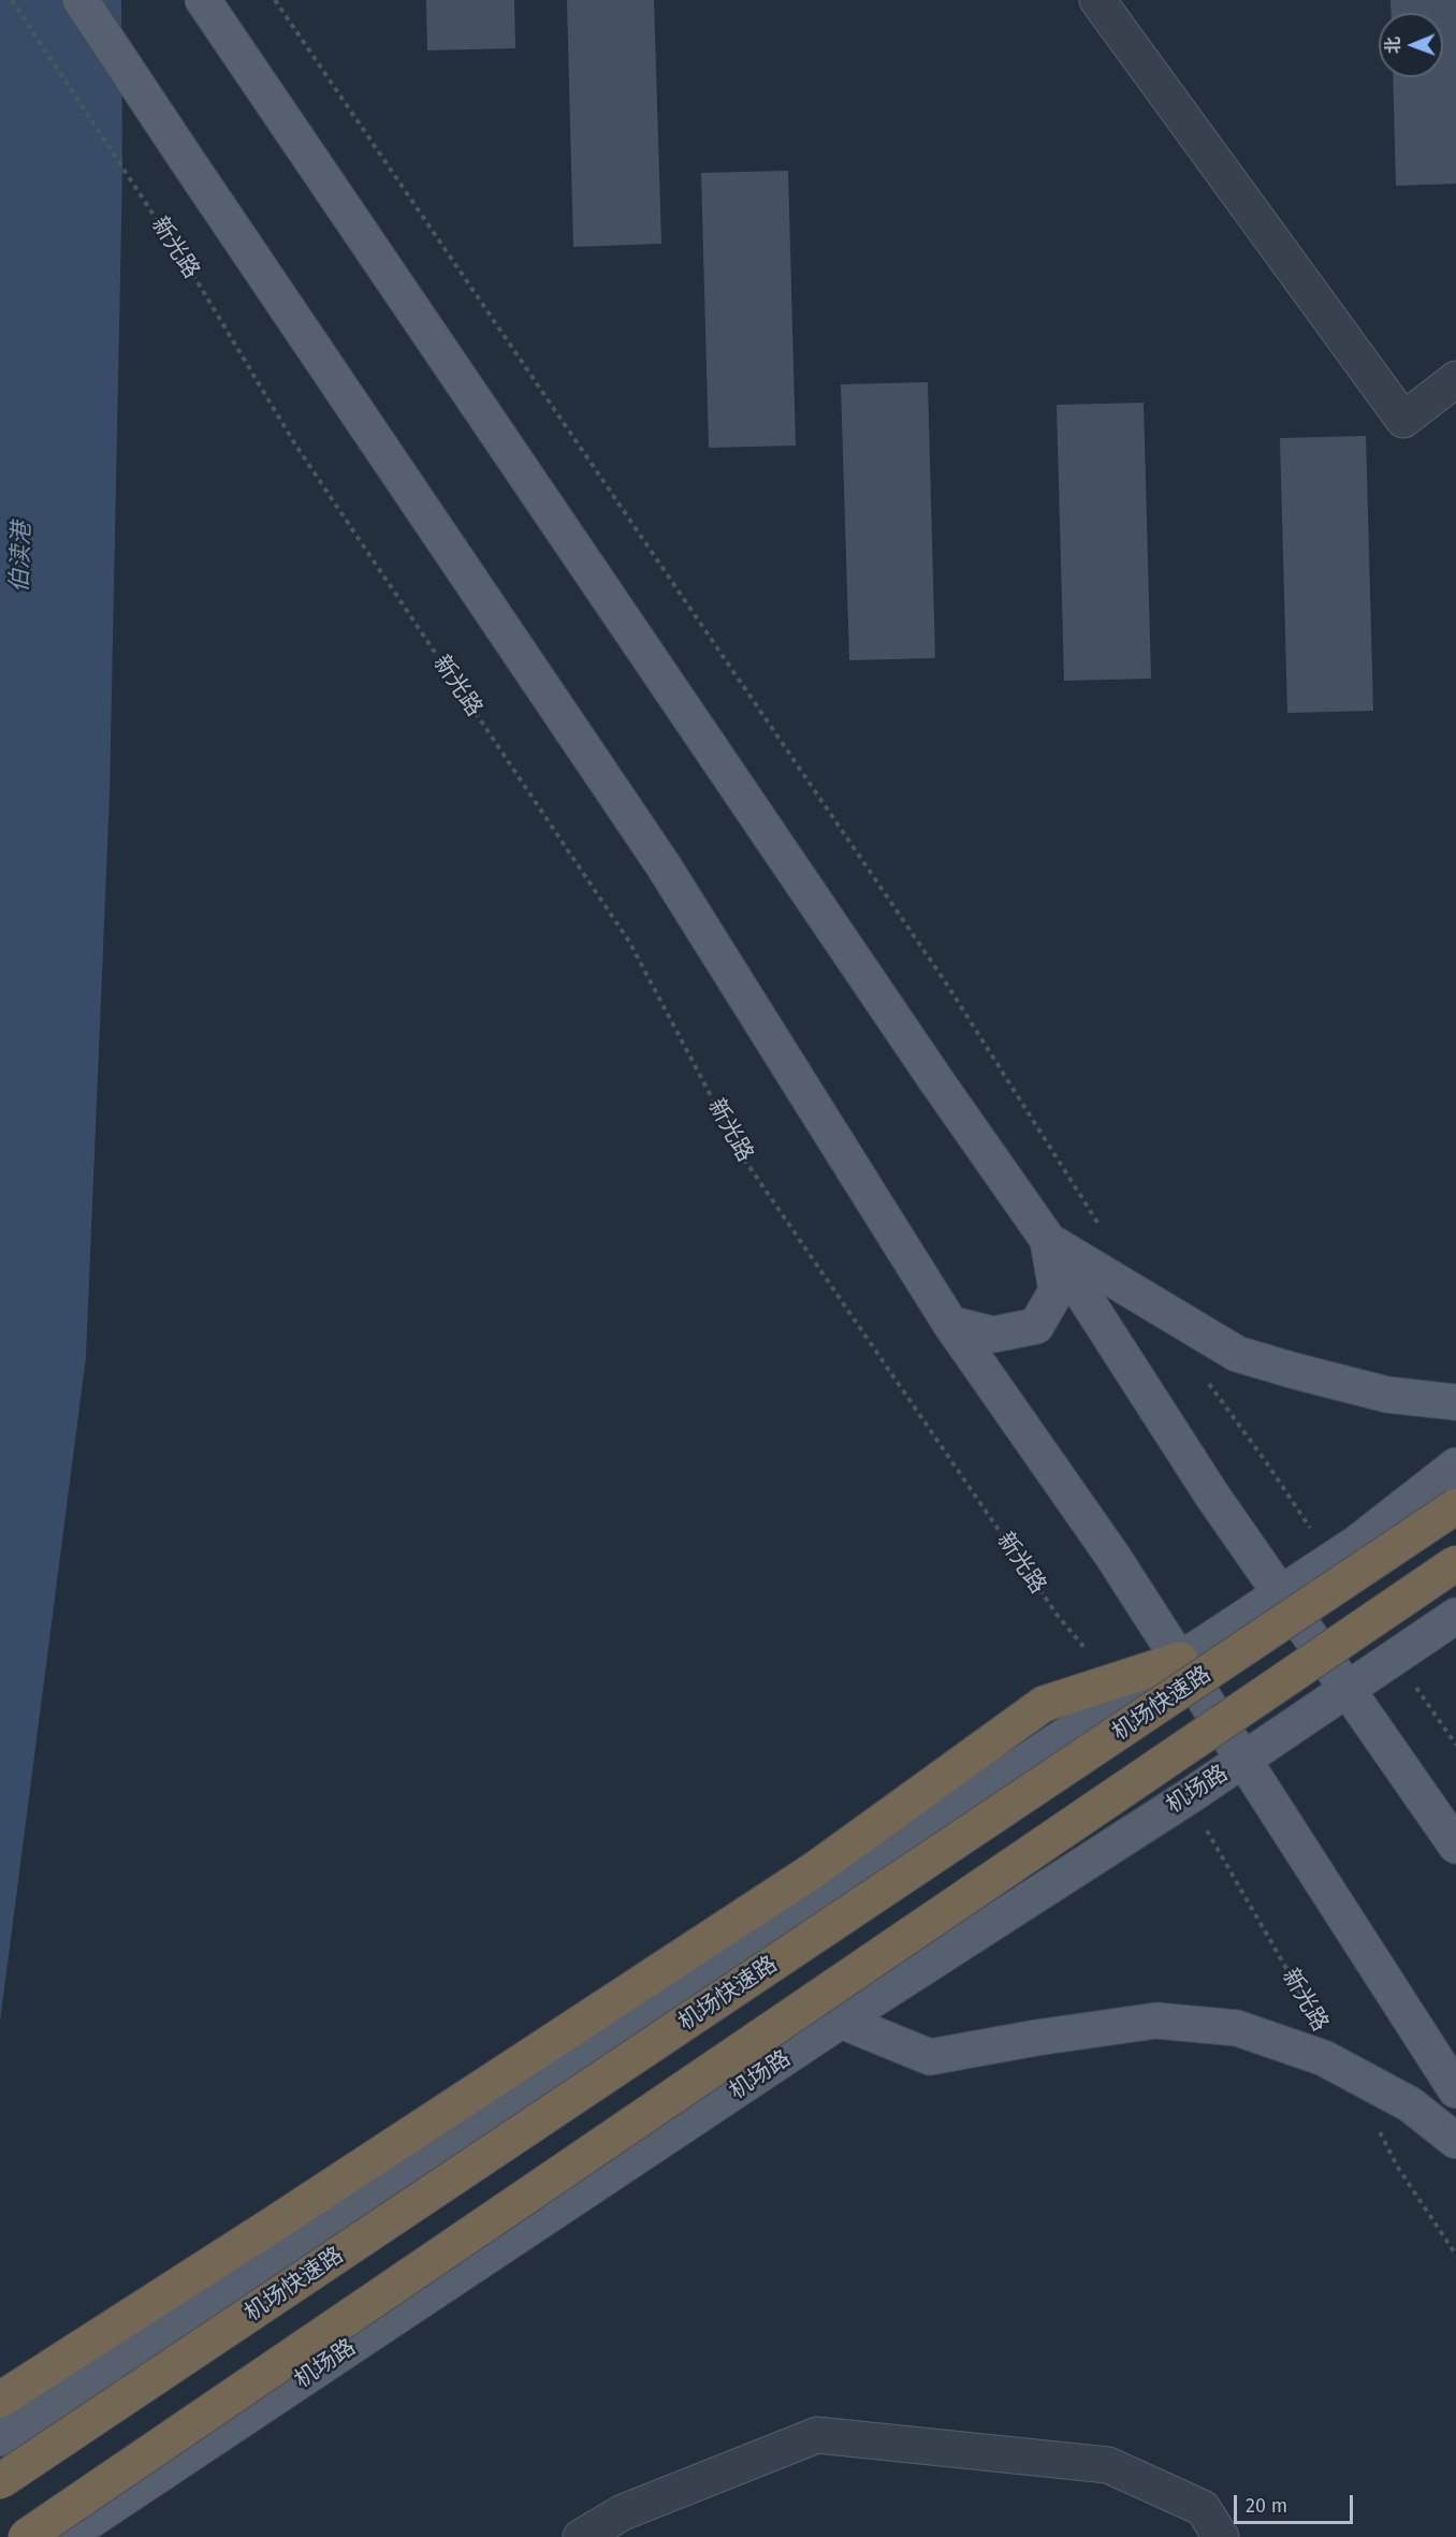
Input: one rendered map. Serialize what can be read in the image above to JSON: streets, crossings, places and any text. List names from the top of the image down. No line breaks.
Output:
{"streets":{"highway":["机场快速路"],"main road":["机场路"],"path":["新光路"]},"crossings":[["新光路","机场路"]],"water":["伯渎港"],"scale_bar":"20 m","north":"left"}
